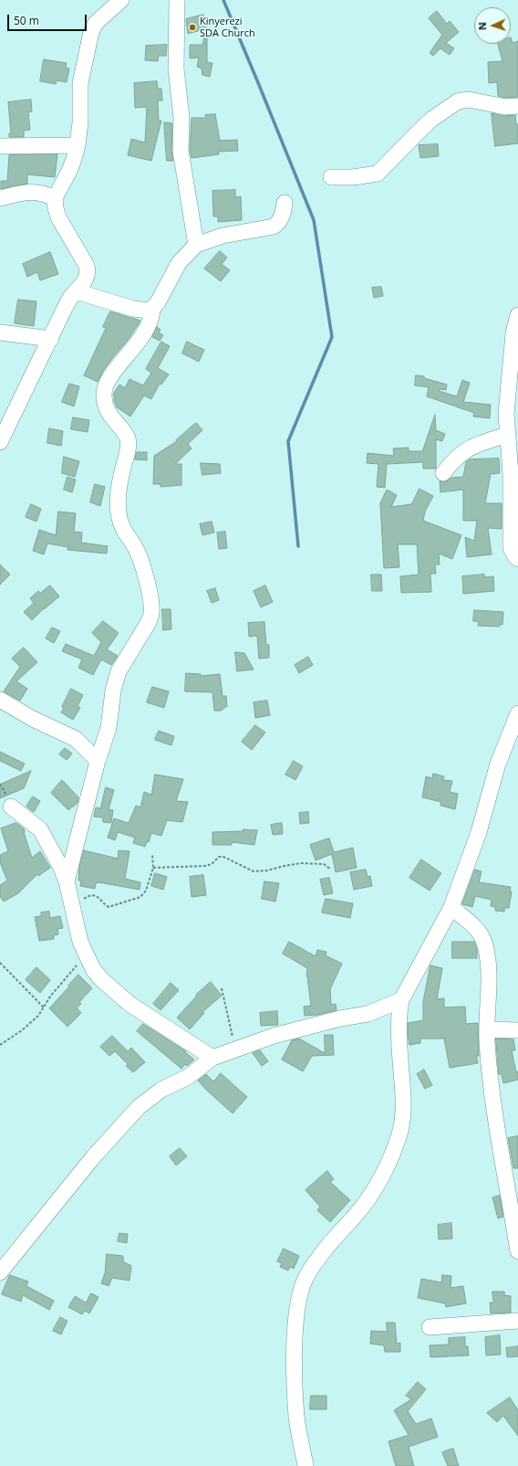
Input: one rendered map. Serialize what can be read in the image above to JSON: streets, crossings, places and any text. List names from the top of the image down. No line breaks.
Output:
{"places":["Kinyerezi SDA Church"],"scale_bar":"50 m","north":"left"}
